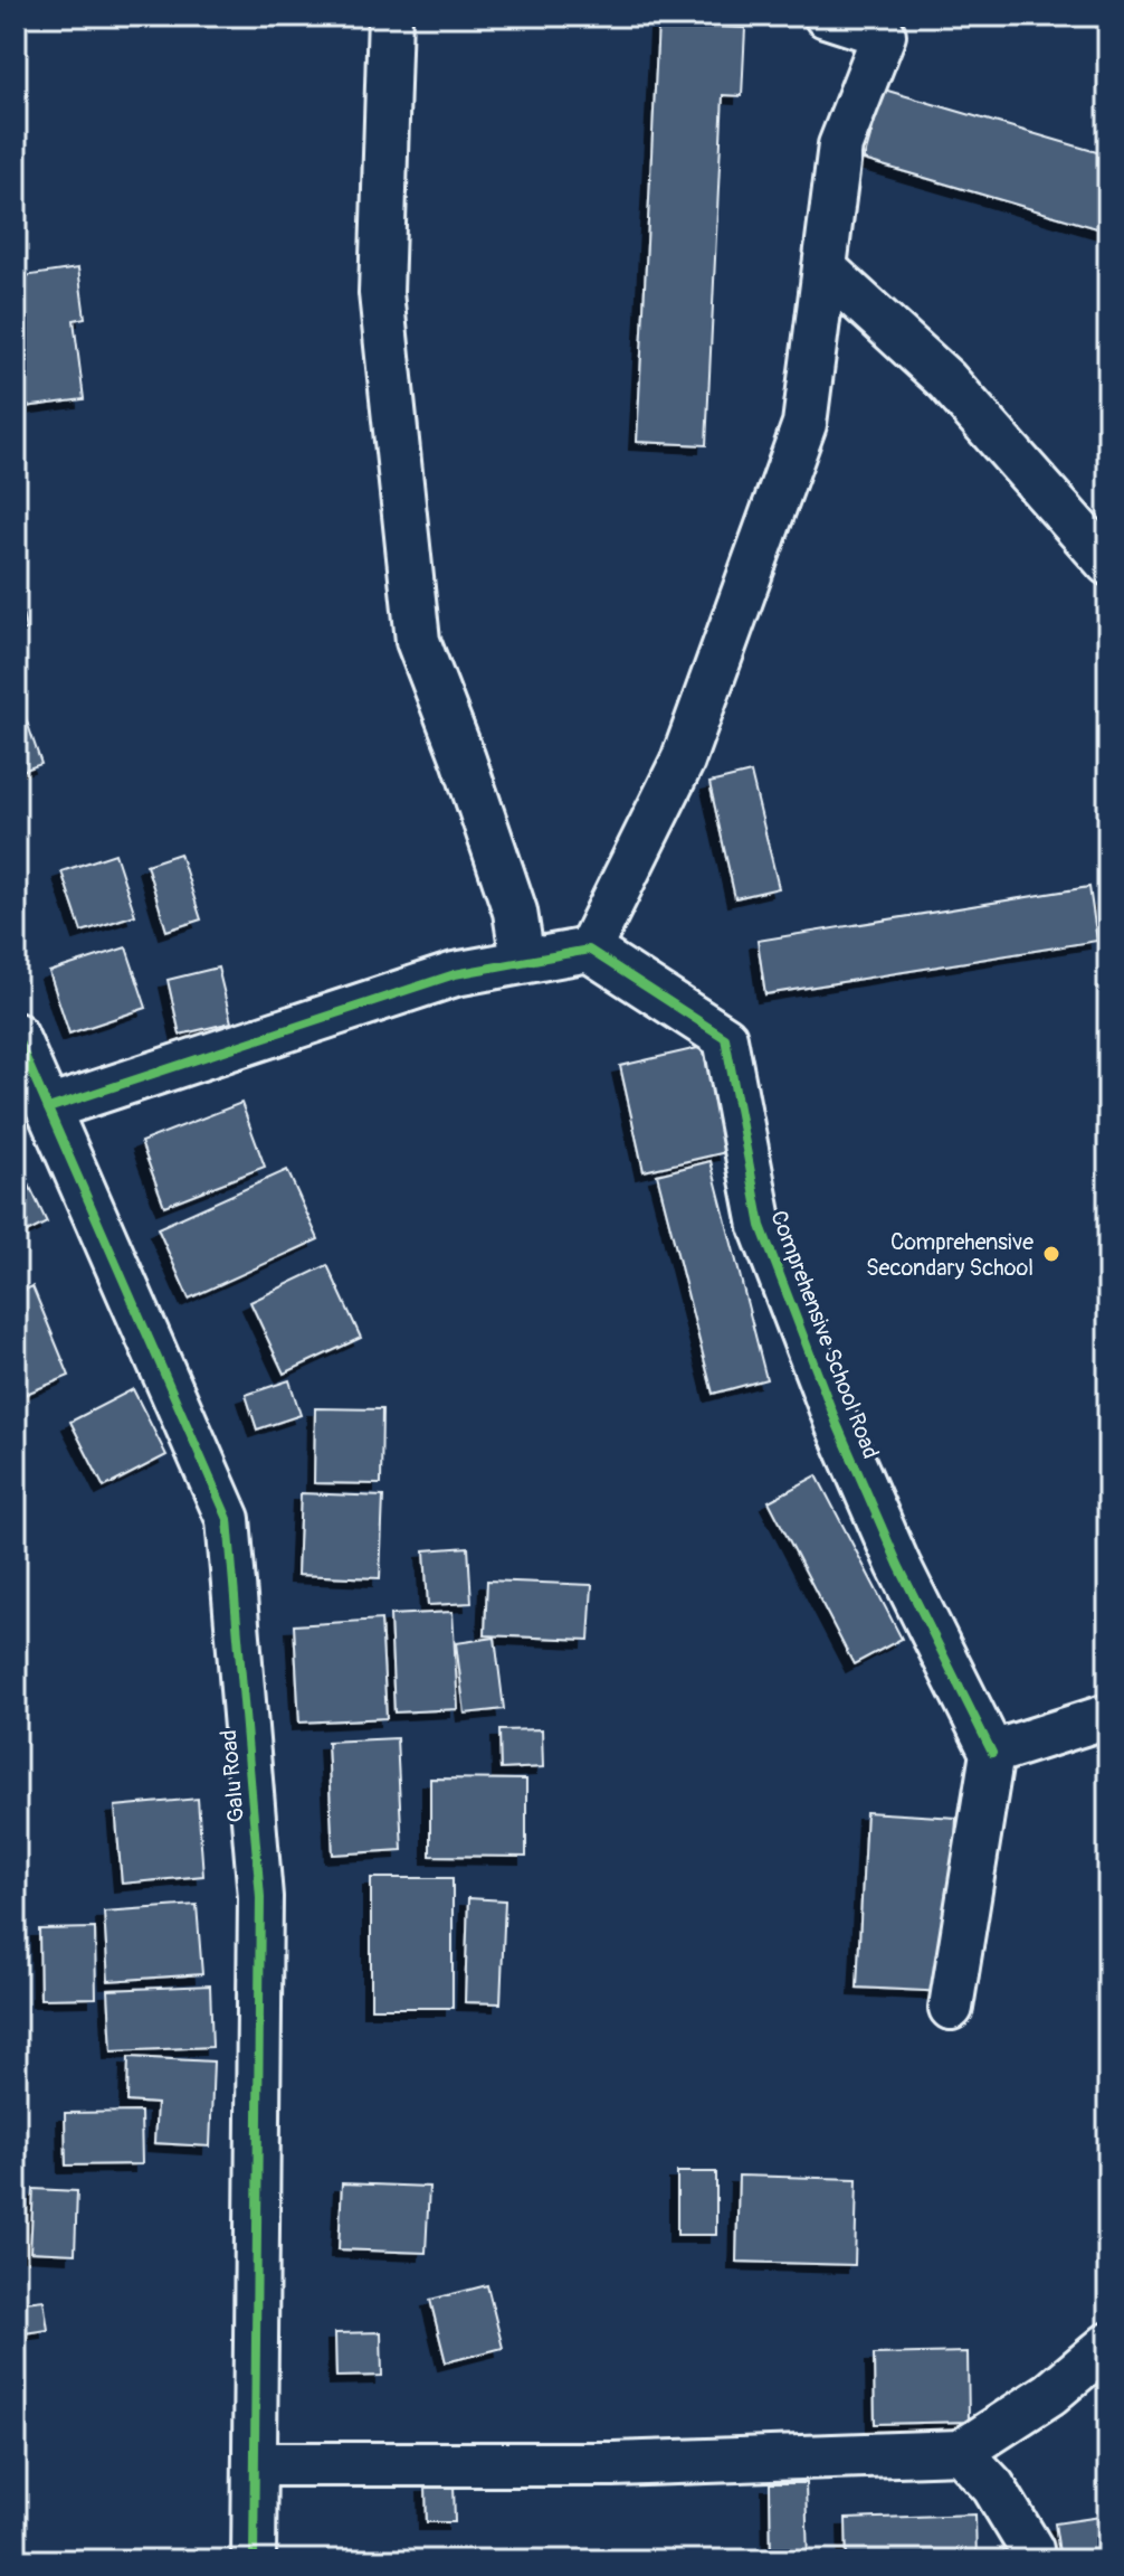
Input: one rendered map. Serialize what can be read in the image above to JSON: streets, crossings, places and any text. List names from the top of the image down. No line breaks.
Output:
{"streets":{"street":["Comprehensive School Road","Galu Road"]},"places":["Comprehensive Secondary School"]}
